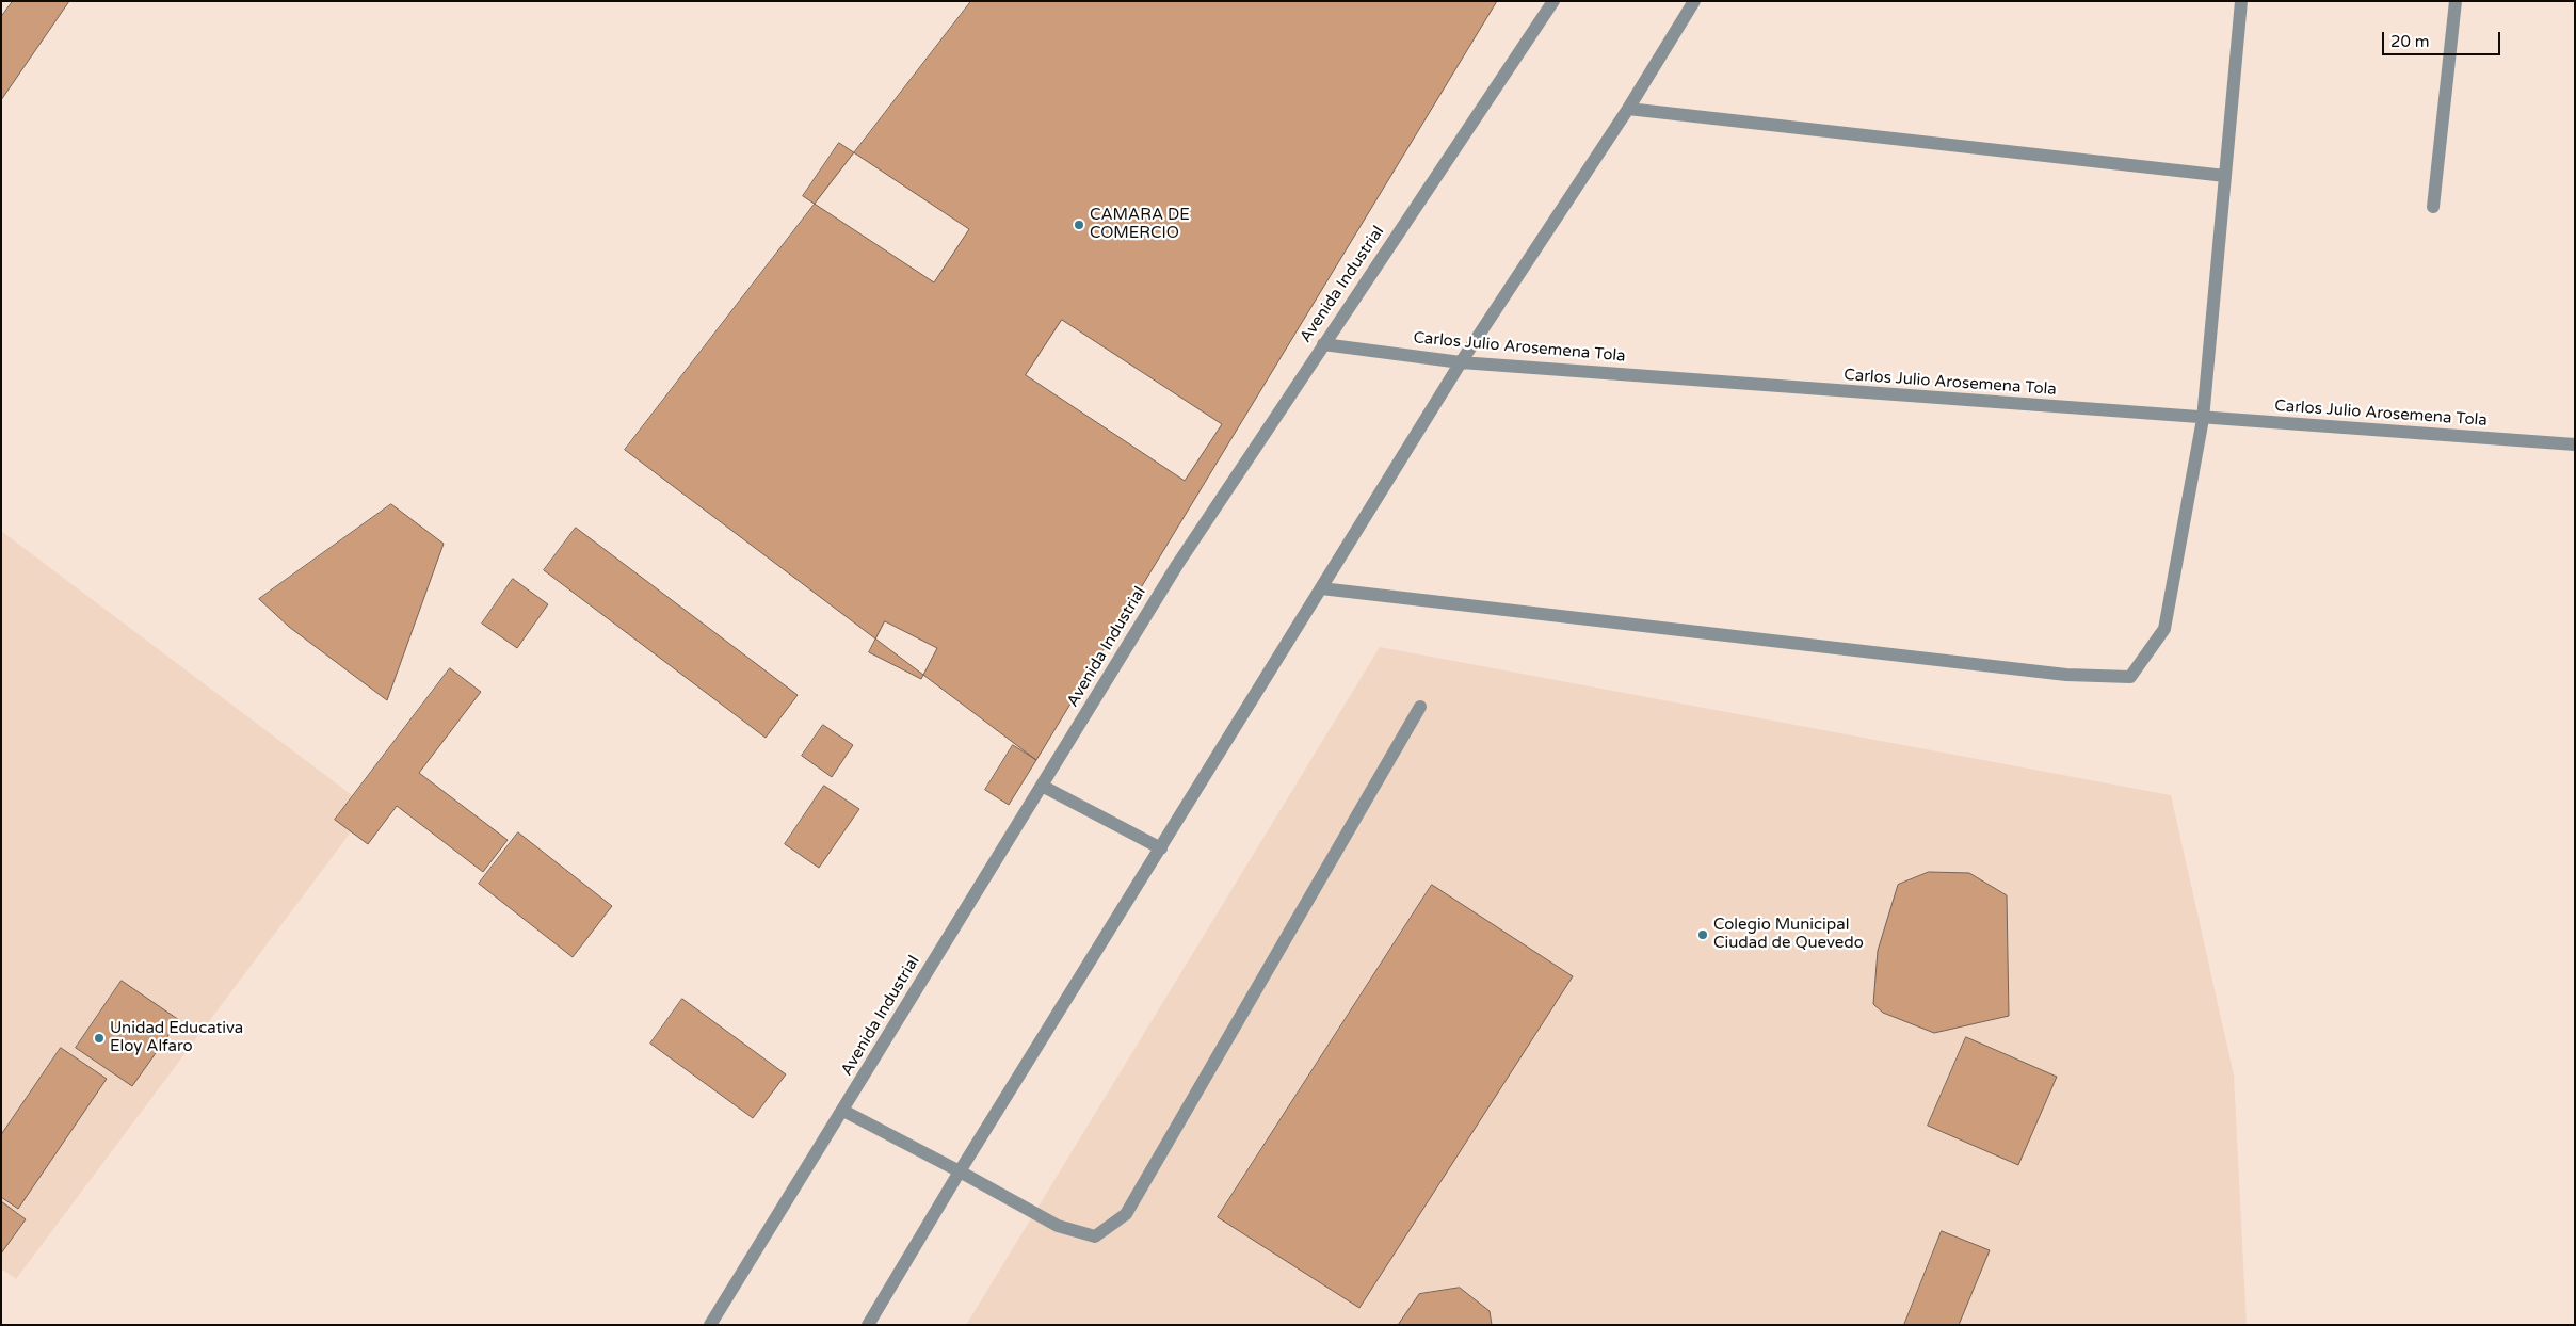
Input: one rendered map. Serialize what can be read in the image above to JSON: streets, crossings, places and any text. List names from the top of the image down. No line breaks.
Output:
{"streets":{"street":["Avenida Industrial","Carlos Julio Arosemena Tola"]},"crossings":[["Avenida Industrial","Carlos Julio Arosemena Tola"]],"places":["CAMARA DE COMERCIO","Colegio Municipal Ciudad de Quevedo","Unidad Educativa Eloy Alfaro"],"scale_bar":"20 m"}
